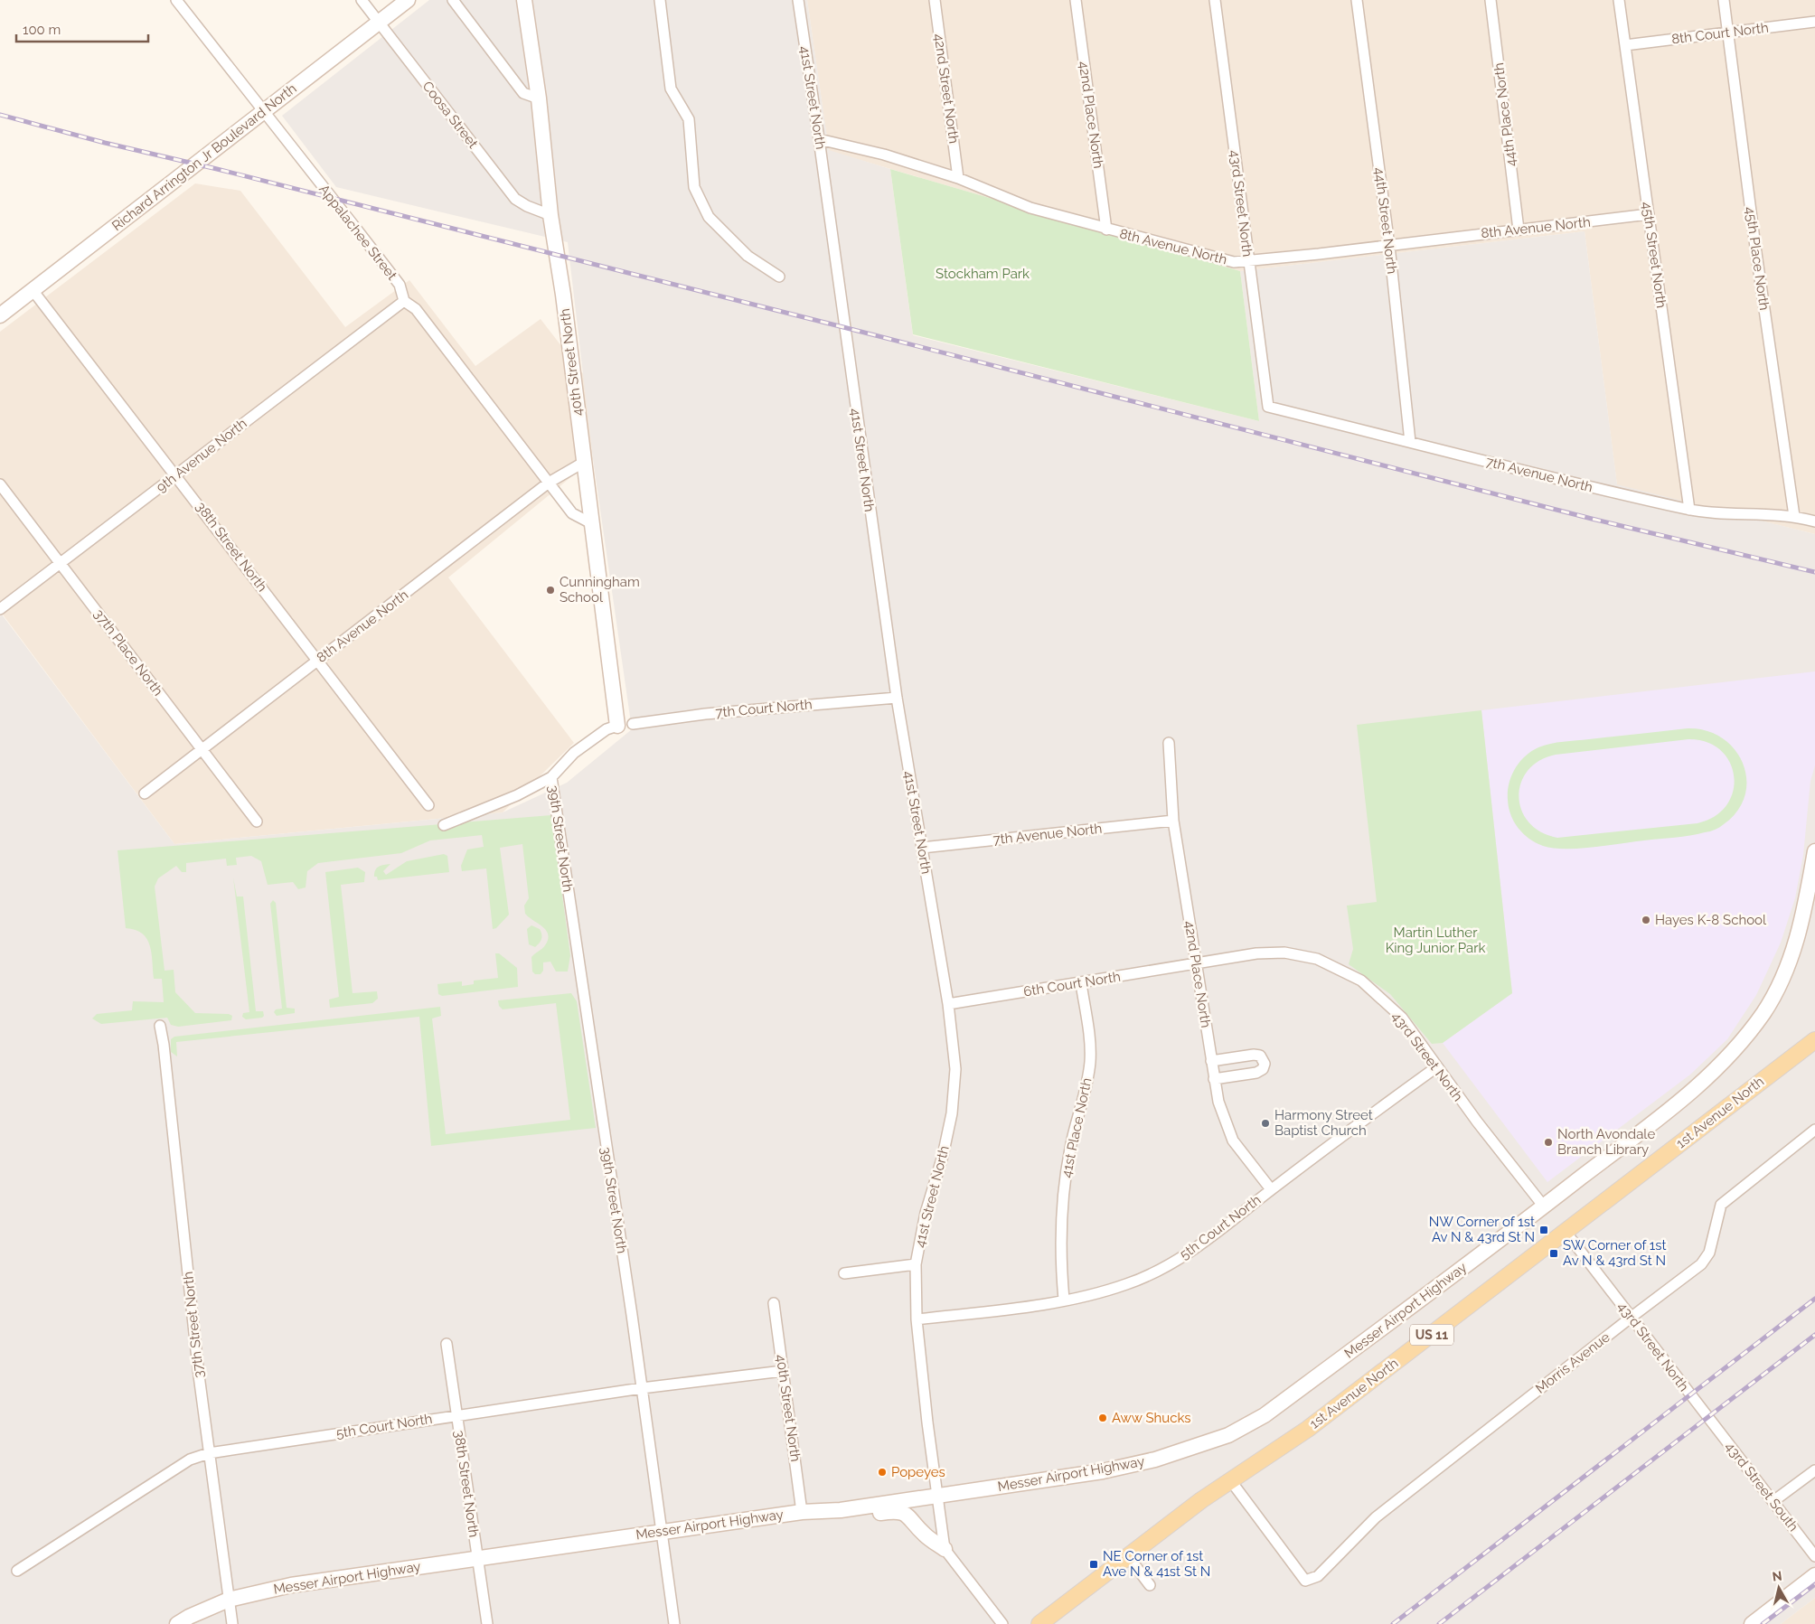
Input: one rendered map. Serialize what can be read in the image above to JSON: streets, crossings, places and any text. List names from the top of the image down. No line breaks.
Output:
{"streets":{"main road":["Richard Arrington Jr Boulevard North","40th Street North","1st Avenue North","Messer Airport Highway","US 11"],"street":["8th Court North","42nd Street North","41st Street North","Coosa Street","42nd Place North","44th Place North","43rd Street North","44th Street North","8th Avenue North","Appalachee Street","45th Street North","45th Place North","9th Avenue North","7th Avenue North","38th Street North","37th Place North","7th Court North","39th Street North","6th Court North","41st Place North","5th Court North","37th Street North","Morris Avenue","43rd Street South"]},"crossings":[["8th Court North","45th Street North"],["8th Court North","45th Place North"],["42nd Street North","8th Avenue North"],["41st Street North","8th Avenue North"],["41st Street North","7th Avenue North"],["41st Street North","7th Court North"],["41st Street North","6th Court North"],["41st Street North","5th Court North"],["41st Street North","Messer Airport Highway"],["Coosa Street","Richard Arrington Jr Boulevard North"],["Coosa Street","40th Street North"],["42nd Place North","43rd Street North"],["42nd Place North","8th Avenue North"],["42nd Place North","7th Avenue North"],["42nd Place North","6th Court North"],["42nd Place North","5th Court North"],["44th Place North","8th Avenue North"],["Richard Arrington Jr Boulevard North","Appalachee Street"],["Richard Arrington Jr Boulevard North","38th Street North"],["43rd Street North","8th Avenue North"],["43rd Street North","7th Avenue North"],["43rd Street North","6th Court North"],["43rd Street North","1st Avenue North"],["43rd Street North","5th Court North"],["43rd Street North","Messer Airport Highway"],["43rd Street North","Morris Avenue"],["43rd Street North","43rd Street South"],["44th Street North","8th Avenue North"],["44th Street North","7th Avenue North"],["8th Avenue North","Appalachee Street"],["8th Avenue North","45th Street North"],["8th Avenue North","40th Street North"],["8th Avenue North","38th Street North"],["8th Avenue North","37th Place North"],["Appalachee Street","40th Street North"],["Appalachee Street","9th Avenue North"],["45th Street North","7th Avenue North"],["45th Place North","7th Avenue North"],["40th Street North","5th Court North"],["40th Street North","Messer Airport Highway"],["9th Avenue North","38th Street North"],["9th Avenue North","37th Place North"],["38th Street North","5th Court North"],["38th Street North","Messer Airport Highway"],["39th Street North","5th Court North"],["39th Street North","Messer Airport Highway"],["6th Court North","41st Place North"],["1st Avenue North","Morris Avenue"],["41st Place North","5th Court North"],["5th Court North","37th Street North"],["Messer Airport Highway","37th Street North"]],"parks":["Stockham Park","Martin Luther King Junior Park"],"places":{"other":["Cunningham School","Hayes K-8 School","Harmony Street Baptist Church","North Avondale Branch Library","Aww Shucks","Popeyes"],"transit":["NW Corner of 1st Av N & 43rd St N","SW Corner of 1st Av N & 43rd St N","NE Corner of 1st Ave N & 41st St N"]},"scale_bar":"100 m","north":"top"}
